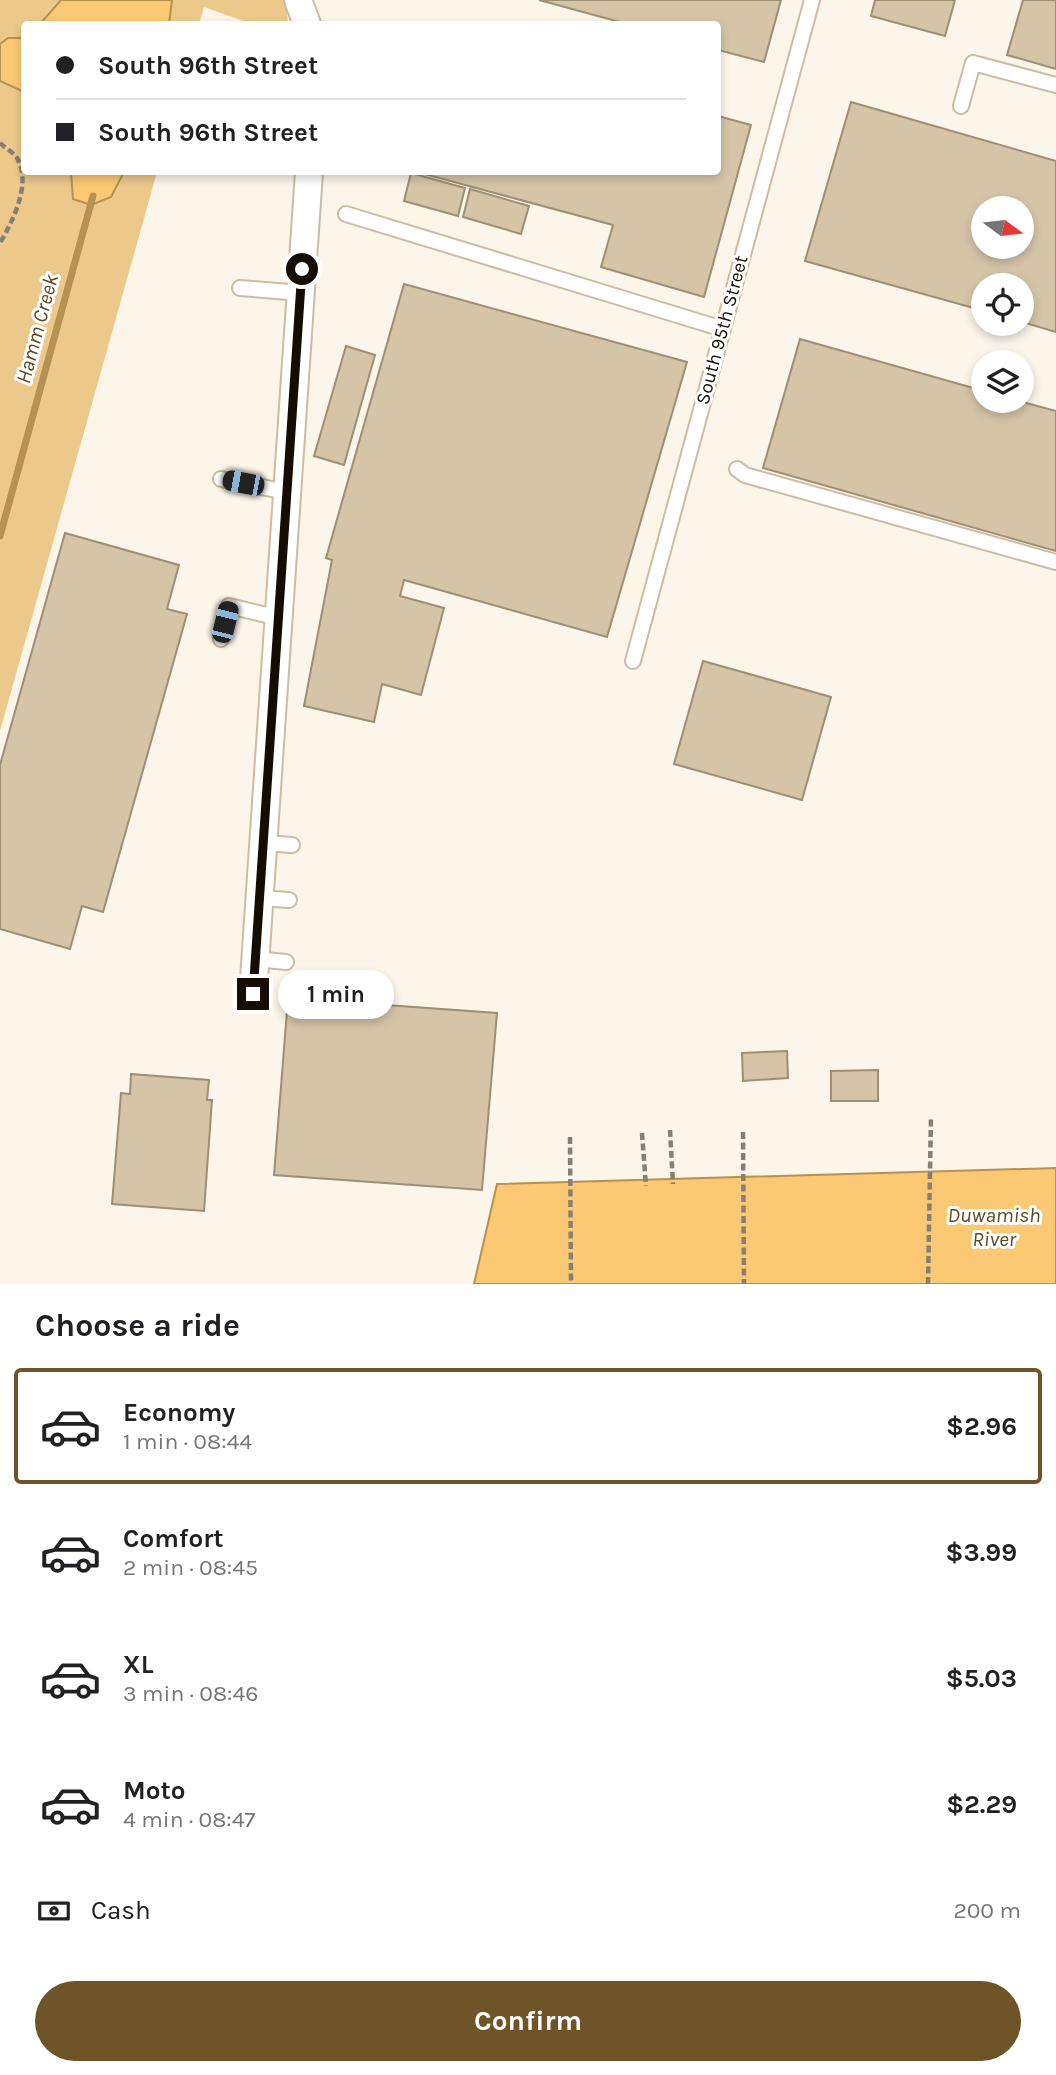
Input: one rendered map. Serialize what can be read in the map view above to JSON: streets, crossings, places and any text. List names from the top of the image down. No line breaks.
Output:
{"streets":{"lane":["South 95th Street"]},"water":["Hamm Creek","Duwamish River"],"north":"right","page":{"banner":["South 96th Street","South 96th Street"],"bubble":"1 min","heading":"Choose a ride","list":[{"name":"Economy","note":"1 min · 08:44","value":"$2.96"},{"name":"Comfort","note":"2 min · 08:45","value":"$3.99"},{"name":"XL","note":"3 min · 08:46","value":"$5.03"},{"name":"Moto","note":"4 min · 08:47","value":"$2.29"}],"pay":["Cash","200 m"],"buttons":"Confirm"}}
